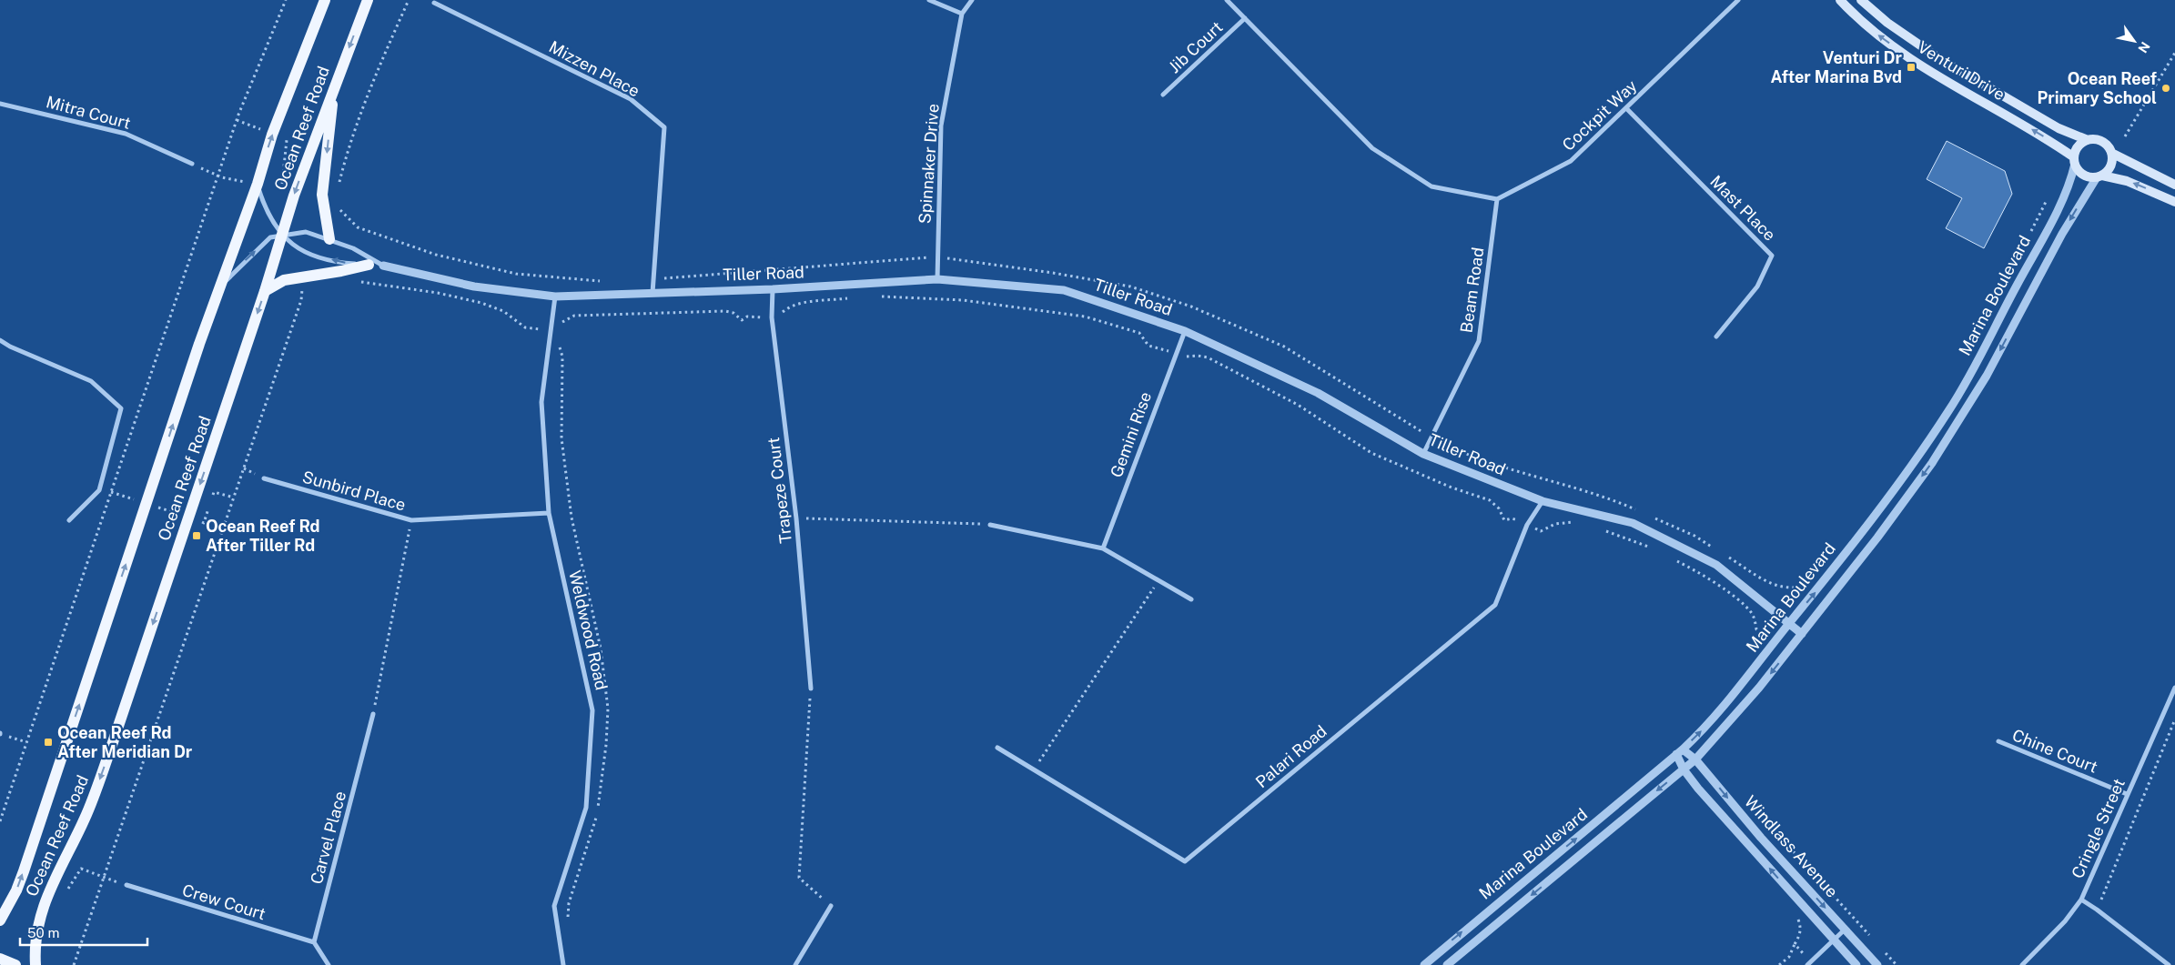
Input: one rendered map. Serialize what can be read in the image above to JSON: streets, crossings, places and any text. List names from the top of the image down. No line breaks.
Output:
{"streets":{"main road":["Venturi Drive","Ocean Reef Road"],"street":["Jib Court","Mizzen Place","Mitra Court","Cockpit Way","Spinnaker Drive","Mast Place","Tiller Road","Beam Road","Marina Boulevard","Gemini Rise","Trapeze Court","Sunbird Place","Weldwood Road","Chine Court","Palari Road","Cringle Street","Carvel Place","Windlass Avenue","Crew Court"]},"crossings":[["Mizzen Place","Tiller Road"],["Venturi Drive","Marina Boulevard"],["Cockpit Way","Mast Place"],["Cockpit Way","Beam Road"],["Ocean Reef Road","Tiller Road"],["Spinnaker Drive","Tiller Road"],["Tiller Road","Beam Road"],["Tiller Road","Marina Boulevard"],["Tiller Road","Gemini Rise"],["Tiller Road","Trapeze Court"],["Tiller Road","Weldwood Road"],["Tiller Road","Palari Road"],["Marina Boulevard","Windlass Avenue"],["Sunbird Place","Weldwood Road"],["Chine Court","Cringle Street"],["Carvel Place","Crew Court"]],"places":{"transit":["Venturi Dr After Marina Bvd","Ocean Reef Rd After Tiller Rd","Ocean Reef Rd After Meridian Dr"],"other":["Ocean Reef Primary School"]},"scale_bar":"50 m","north":"bottom right"}
